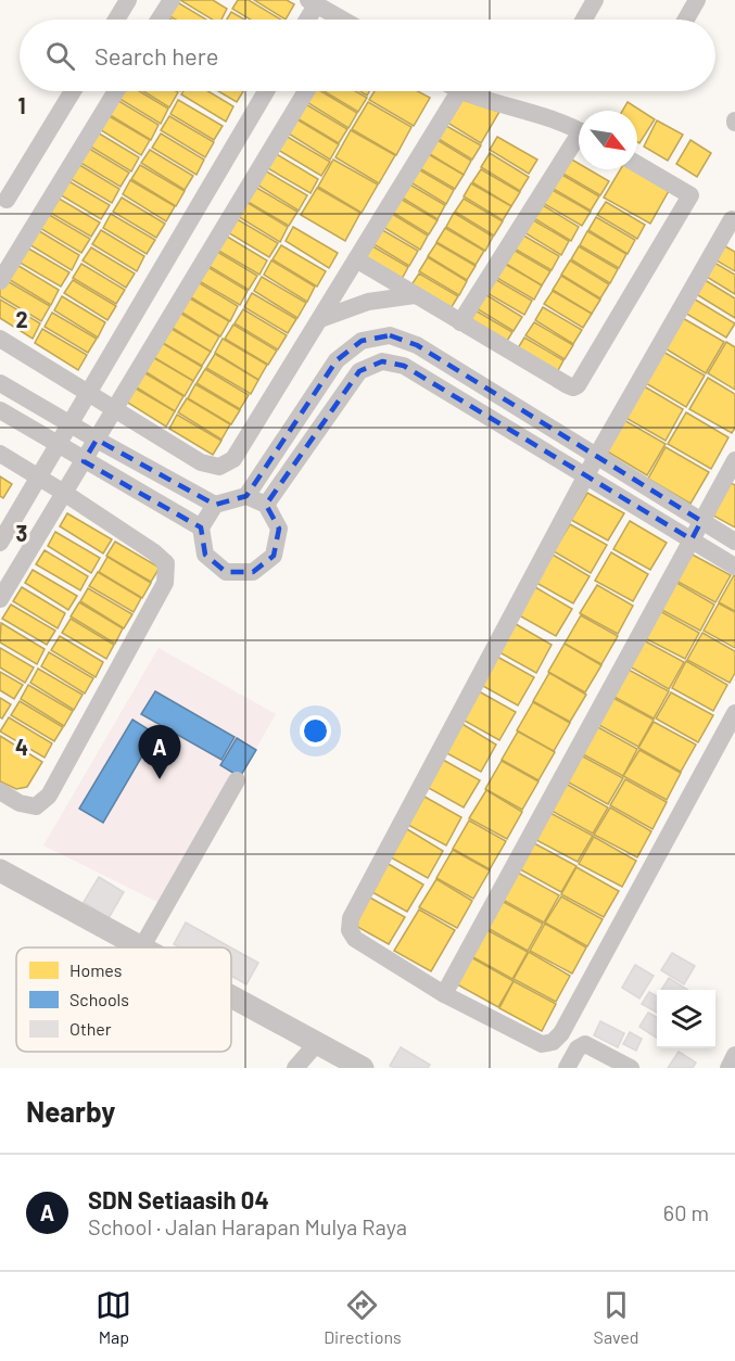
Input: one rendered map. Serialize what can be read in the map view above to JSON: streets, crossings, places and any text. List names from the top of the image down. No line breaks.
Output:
{"legend":["Homes","Schools","Other"],"north":"bottom right","page":{"search":"Search here","pins":"A","heading":"Nearby","list":[{"mark":"A","name":"SDN Setiaasih 04","note":"School · Jalan Harapan Mulya Raya","value":"60 m"}],"nav":["Map","Directions","Saved"]},"grid":{"rows":["1","2","3","4"]}}
